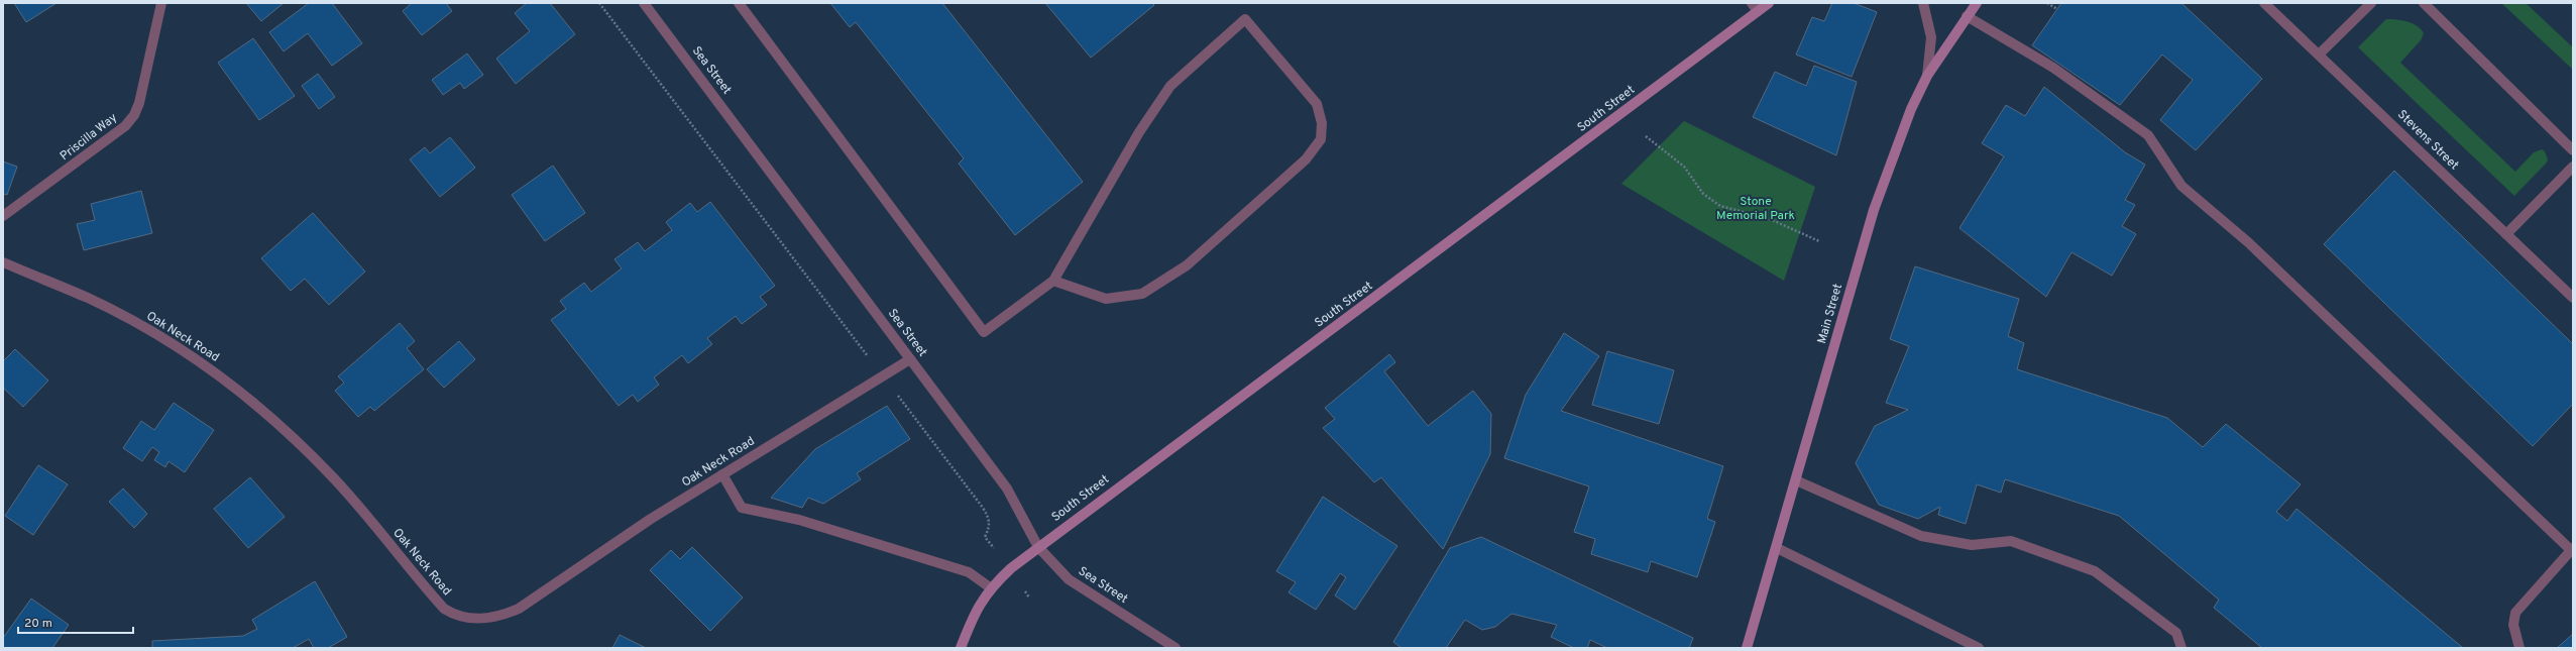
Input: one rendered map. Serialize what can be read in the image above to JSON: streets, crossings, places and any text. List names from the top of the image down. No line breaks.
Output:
{"streets":{"main road":["South Street","Main Street"],"street":["Sea Street","Priscilla Way","Stevens Street","Oak Neck Road"]},"crossings":[["Sea Street","South Street"],["Sea Street","Oak Neck Road"]],"parks":["Stone Memorial Park"],"scale_bar":"20 m"}
